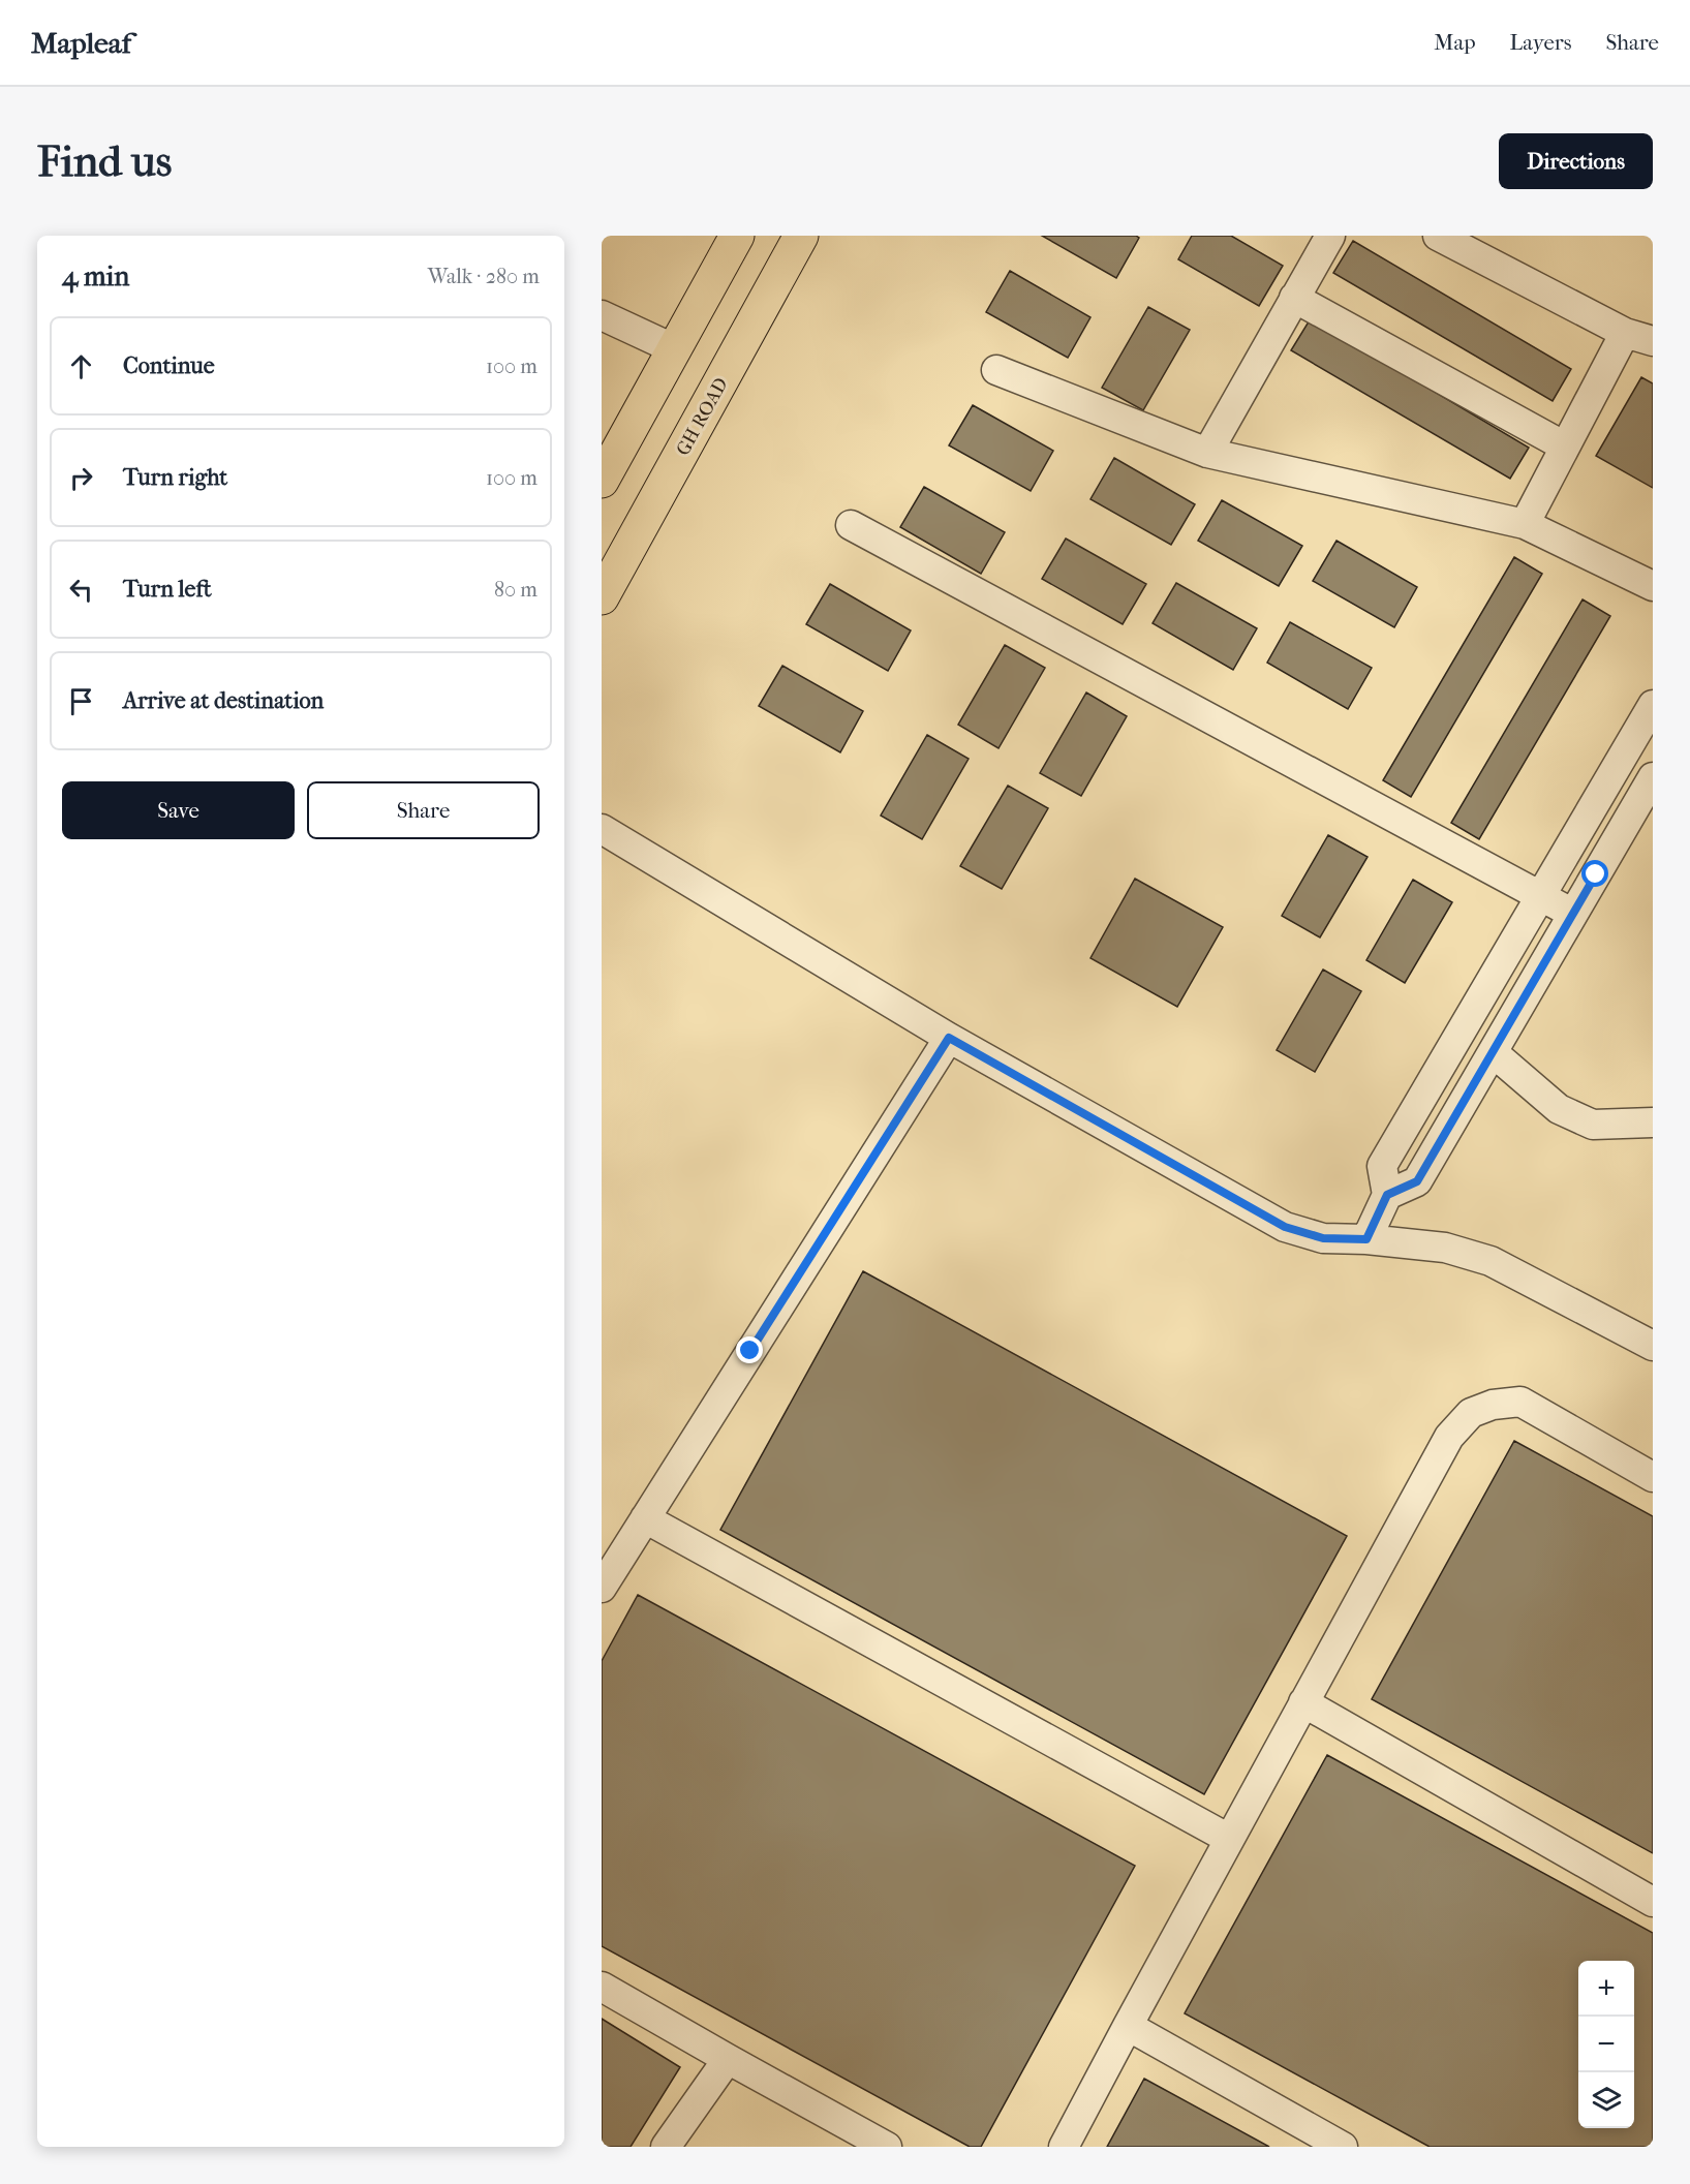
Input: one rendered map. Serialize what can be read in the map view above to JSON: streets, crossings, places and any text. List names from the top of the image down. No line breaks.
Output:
{"streets":{"main road":["GH ROAD"]},"page":{"header":"Mapleaf","nav":["Map","Layers","Share"],"buttons":["Directions",["Save","Share"]],"title":"Find us","heading":["4 min","Walk · 280 m"],"list":[["Continue","100 m"],["Turn right","100 m"],["Turn left","80 m"],"Arrive at destination"],"map_buttons":["+","−"]}}
